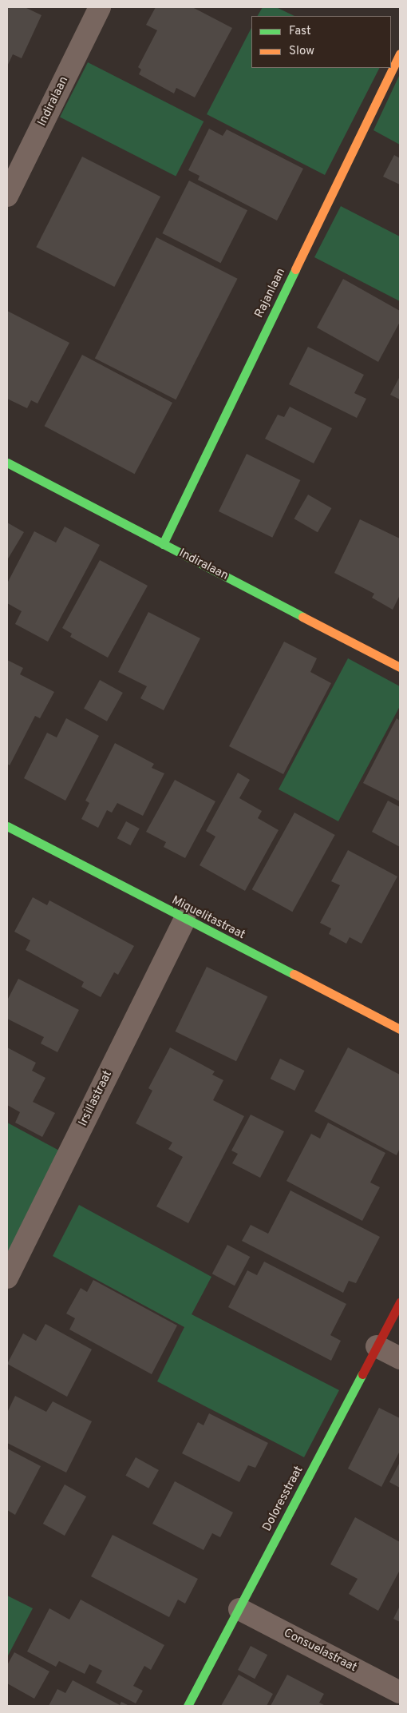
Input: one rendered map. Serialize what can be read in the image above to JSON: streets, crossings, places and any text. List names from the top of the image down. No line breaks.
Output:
{"streets":{"street":["Indiralaan","Rajanlaan","Miquelitastraat","Irsillastraat","Doloresstraat","Consuelastraat"]},"crossings":[["Indiralaan","Rajanlaan"],["Miquelitastraat","Irsillastraat"],["Doloresstraat","Consuelastraat"]],"legend":["Fast","Slow"]}
